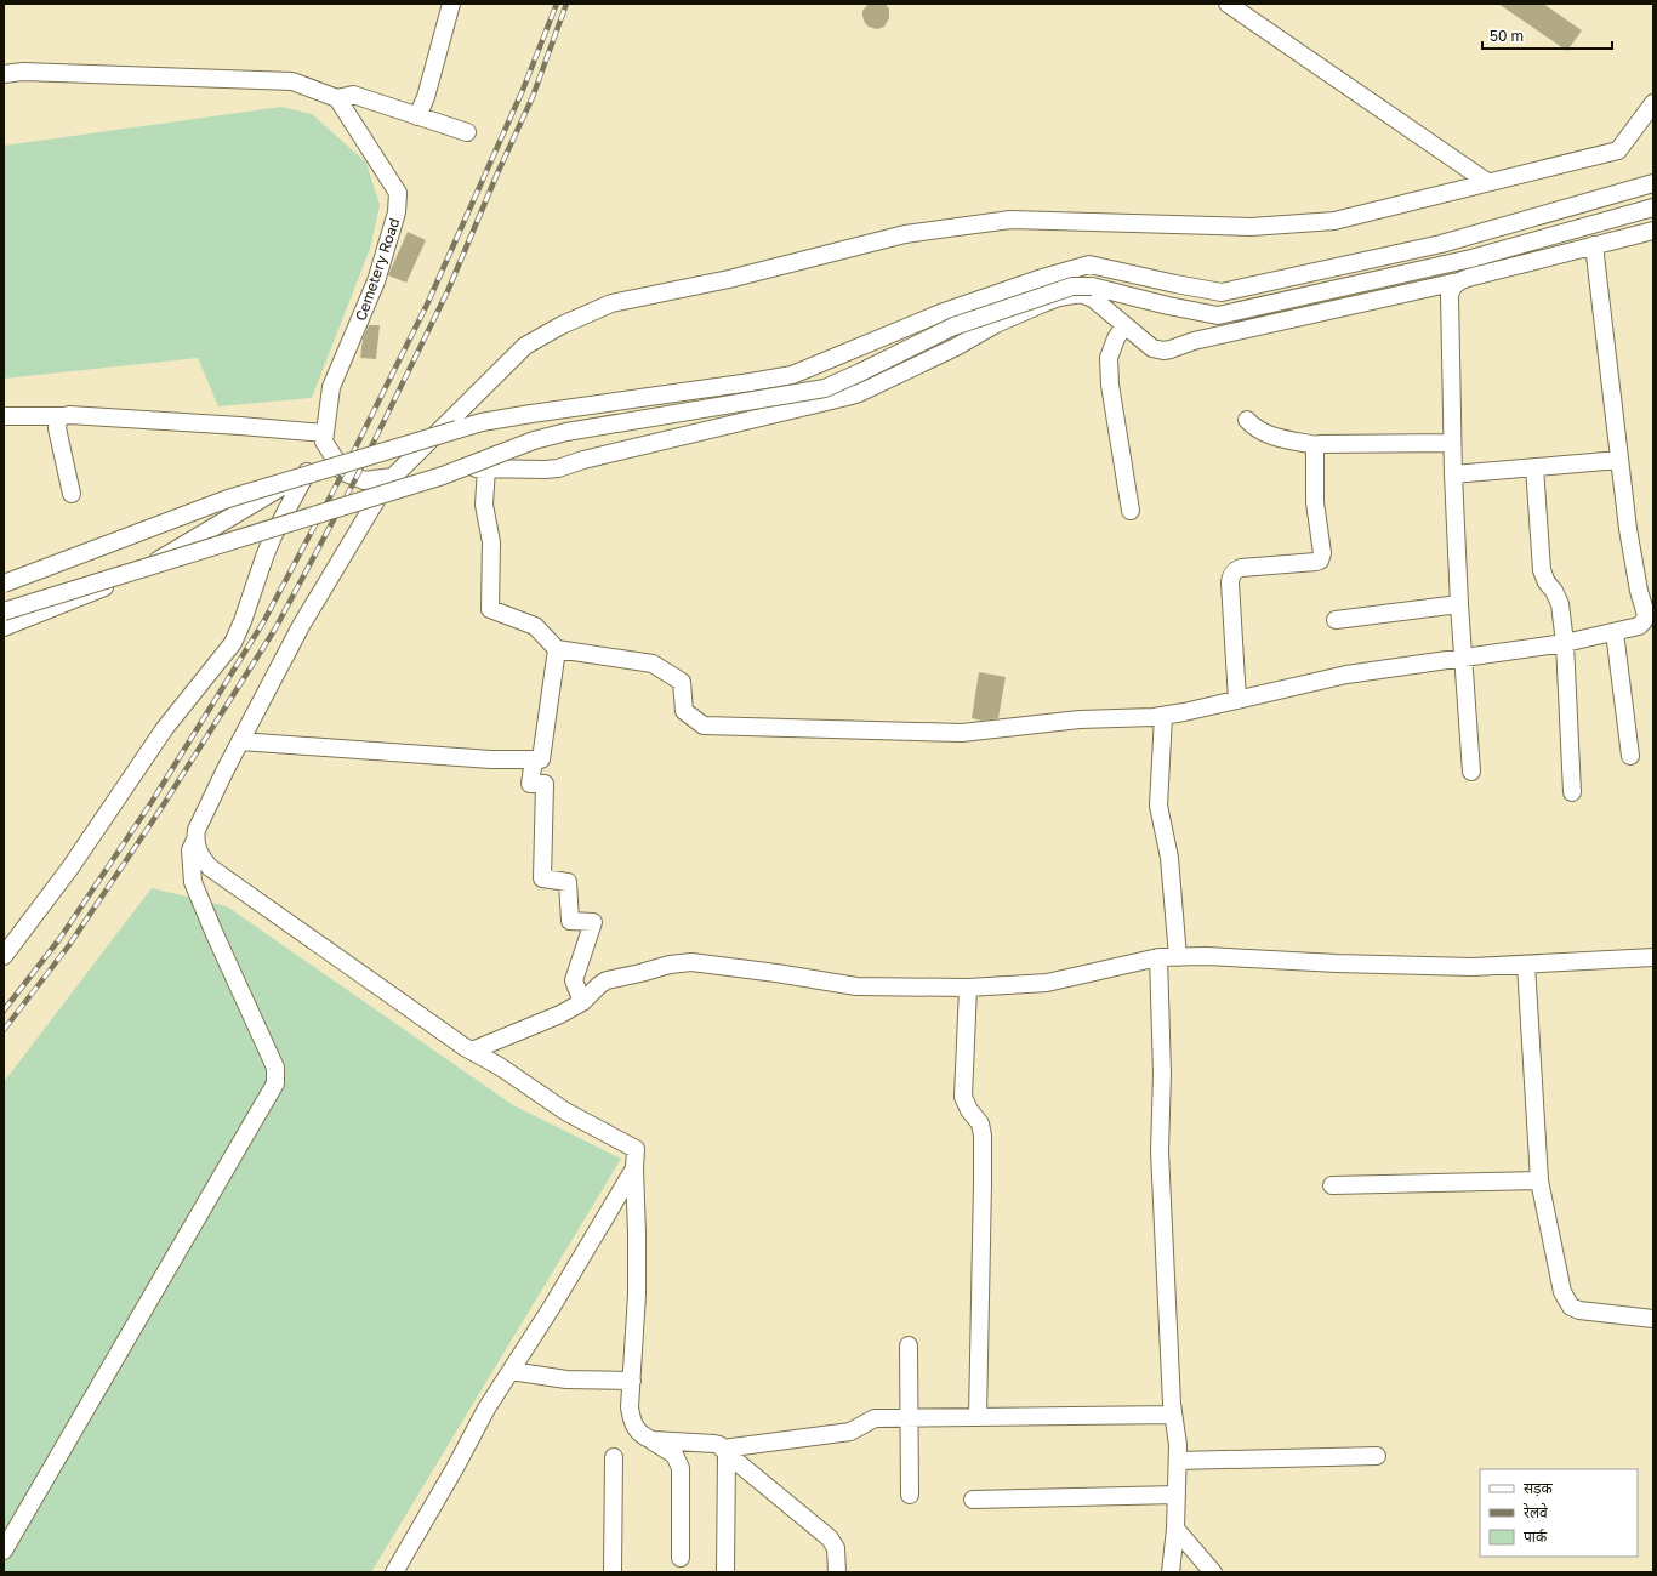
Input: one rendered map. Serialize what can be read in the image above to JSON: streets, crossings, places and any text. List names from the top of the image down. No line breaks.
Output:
{"streets":{"street":["Cemetery Road"]},"legend":["सड़क","रेलवे","पार्क"],"scale_bar":"50 m"}
